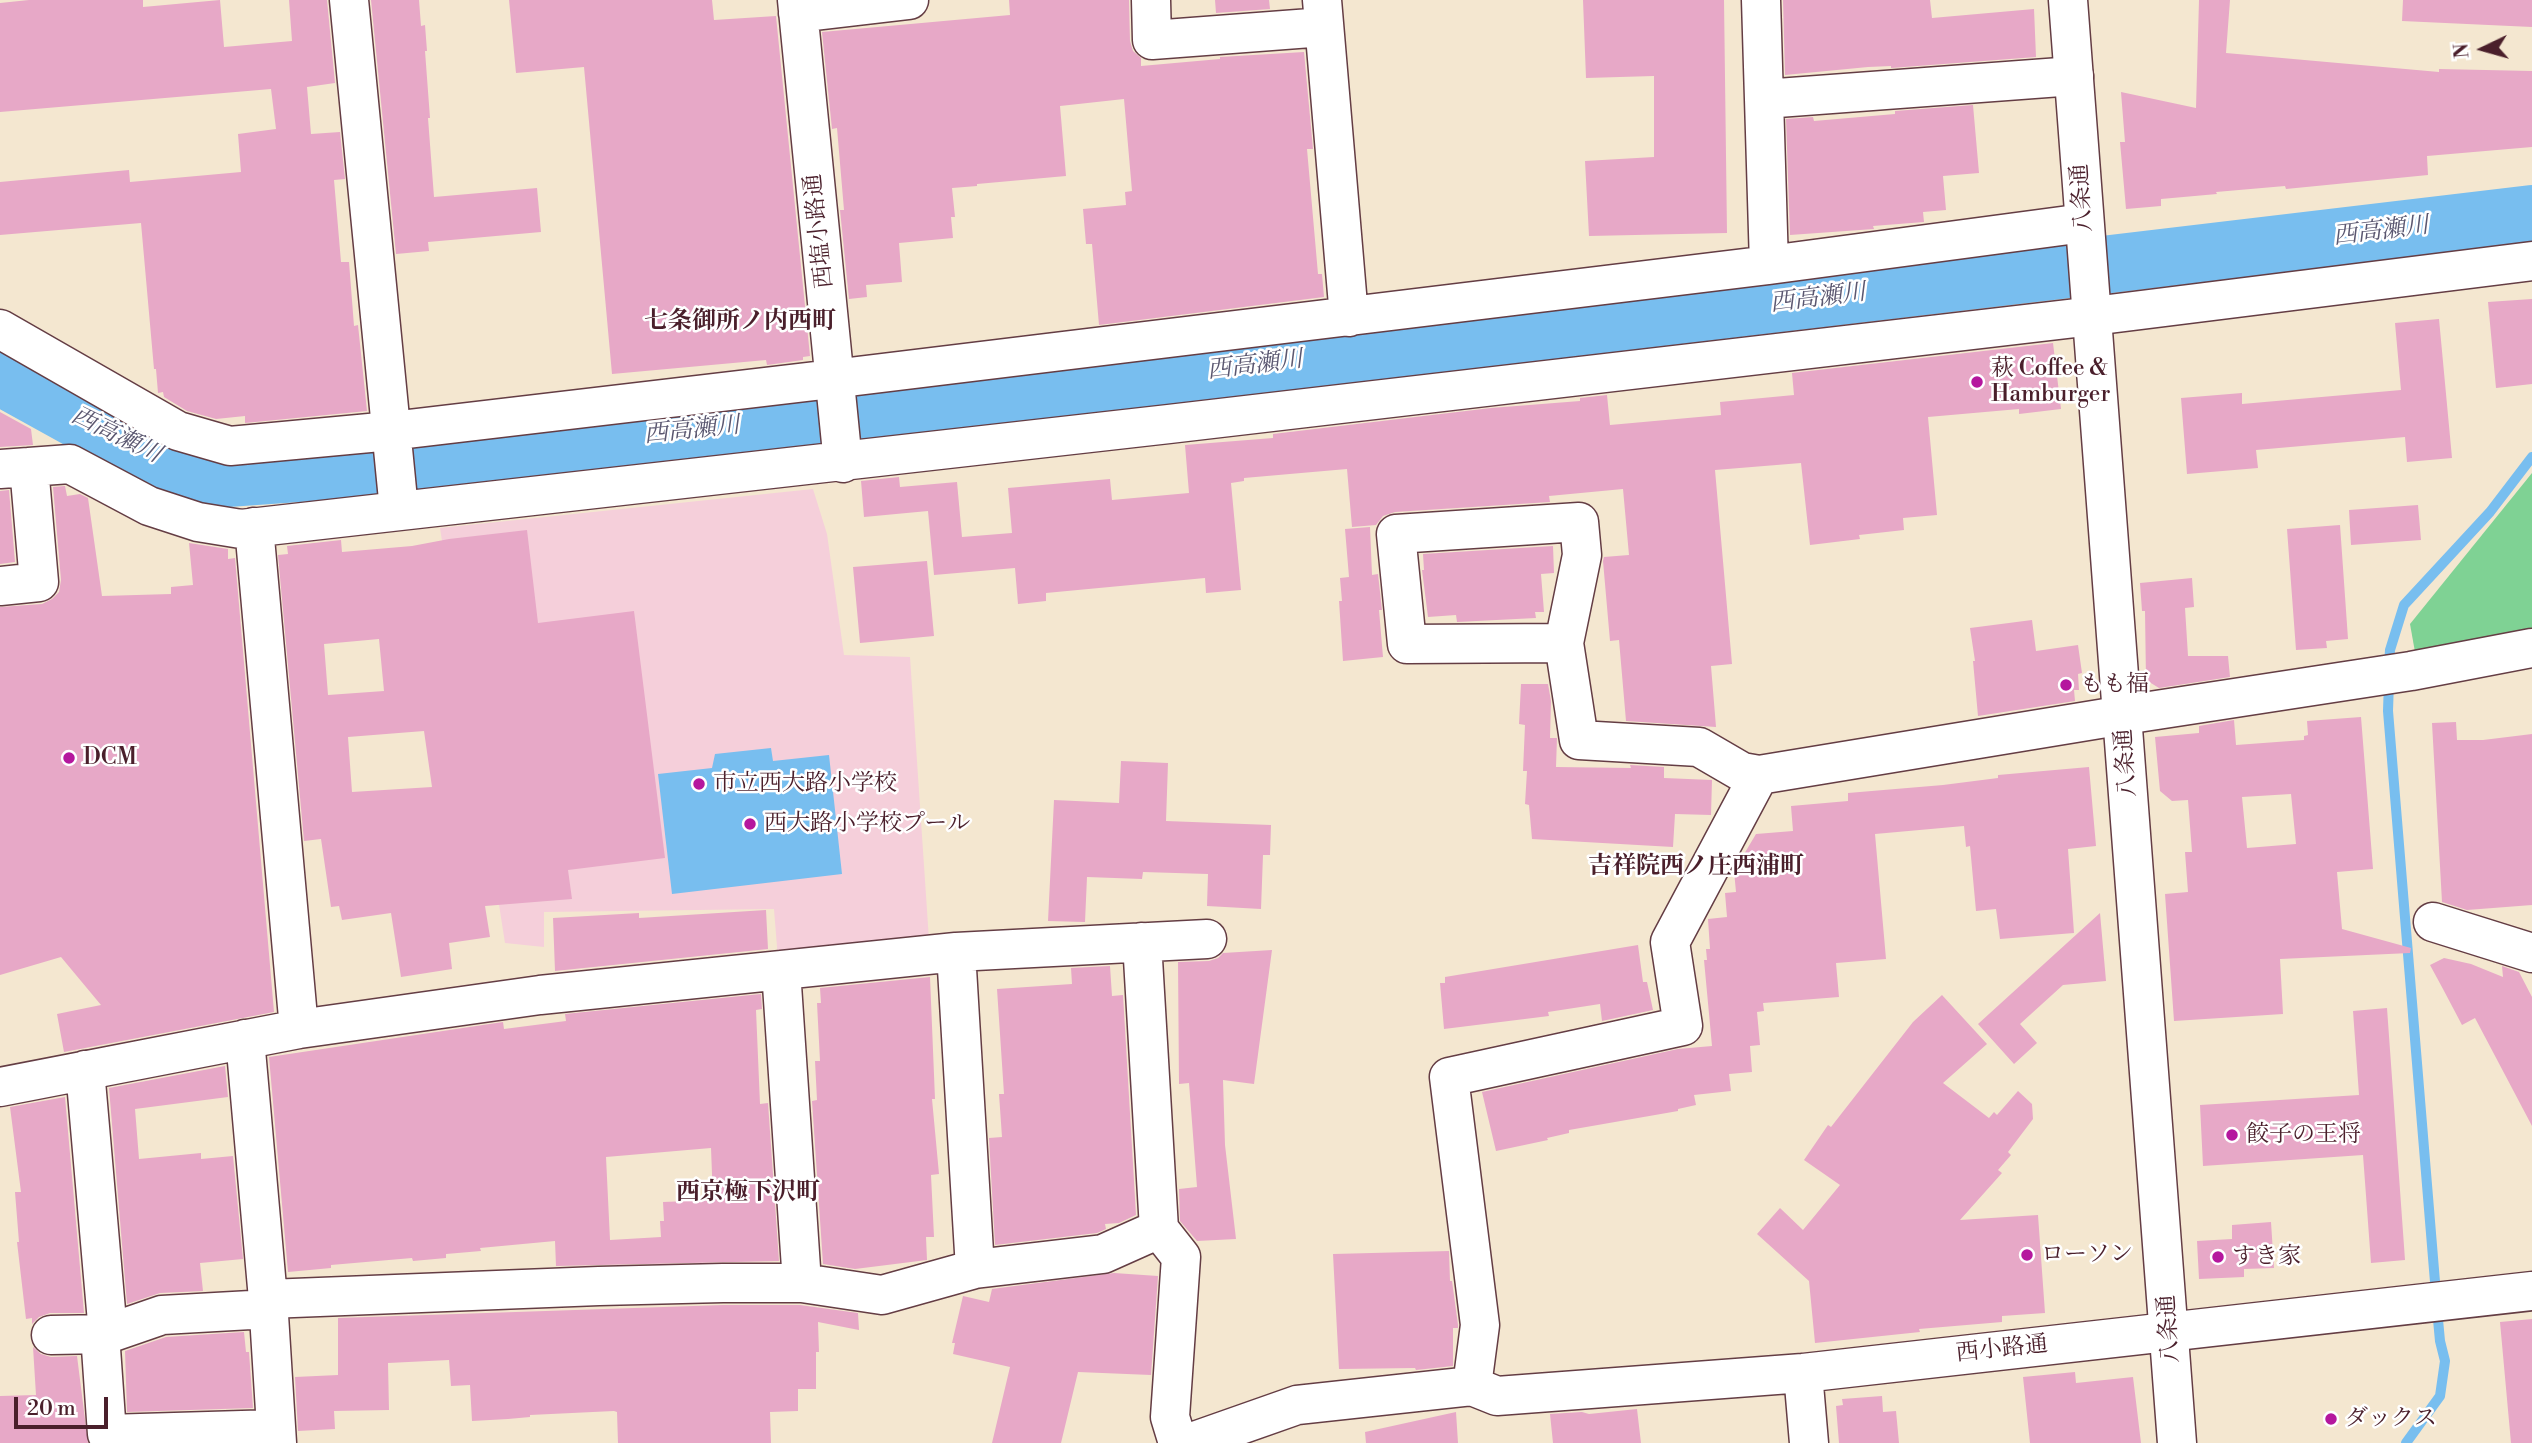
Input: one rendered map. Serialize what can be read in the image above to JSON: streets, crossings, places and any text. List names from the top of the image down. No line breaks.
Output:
{"streets":{"street":["八条通","西塩小路通","西小路通"]},"crossings":[["八条通","西小路通"]],"districts":["七条御所ノ内西町","吉祥院西ノ庄西浦町","西京極下沢町"],"water":["西高瀬川"],"places":["萩 Coffee & Hamburger","もも福","DCM","市立西大路小学校","西大路小学校プール","餃子の王将","ローソン","すき家","ダックス"],"scale_bar":"20 m","north":"left"}
